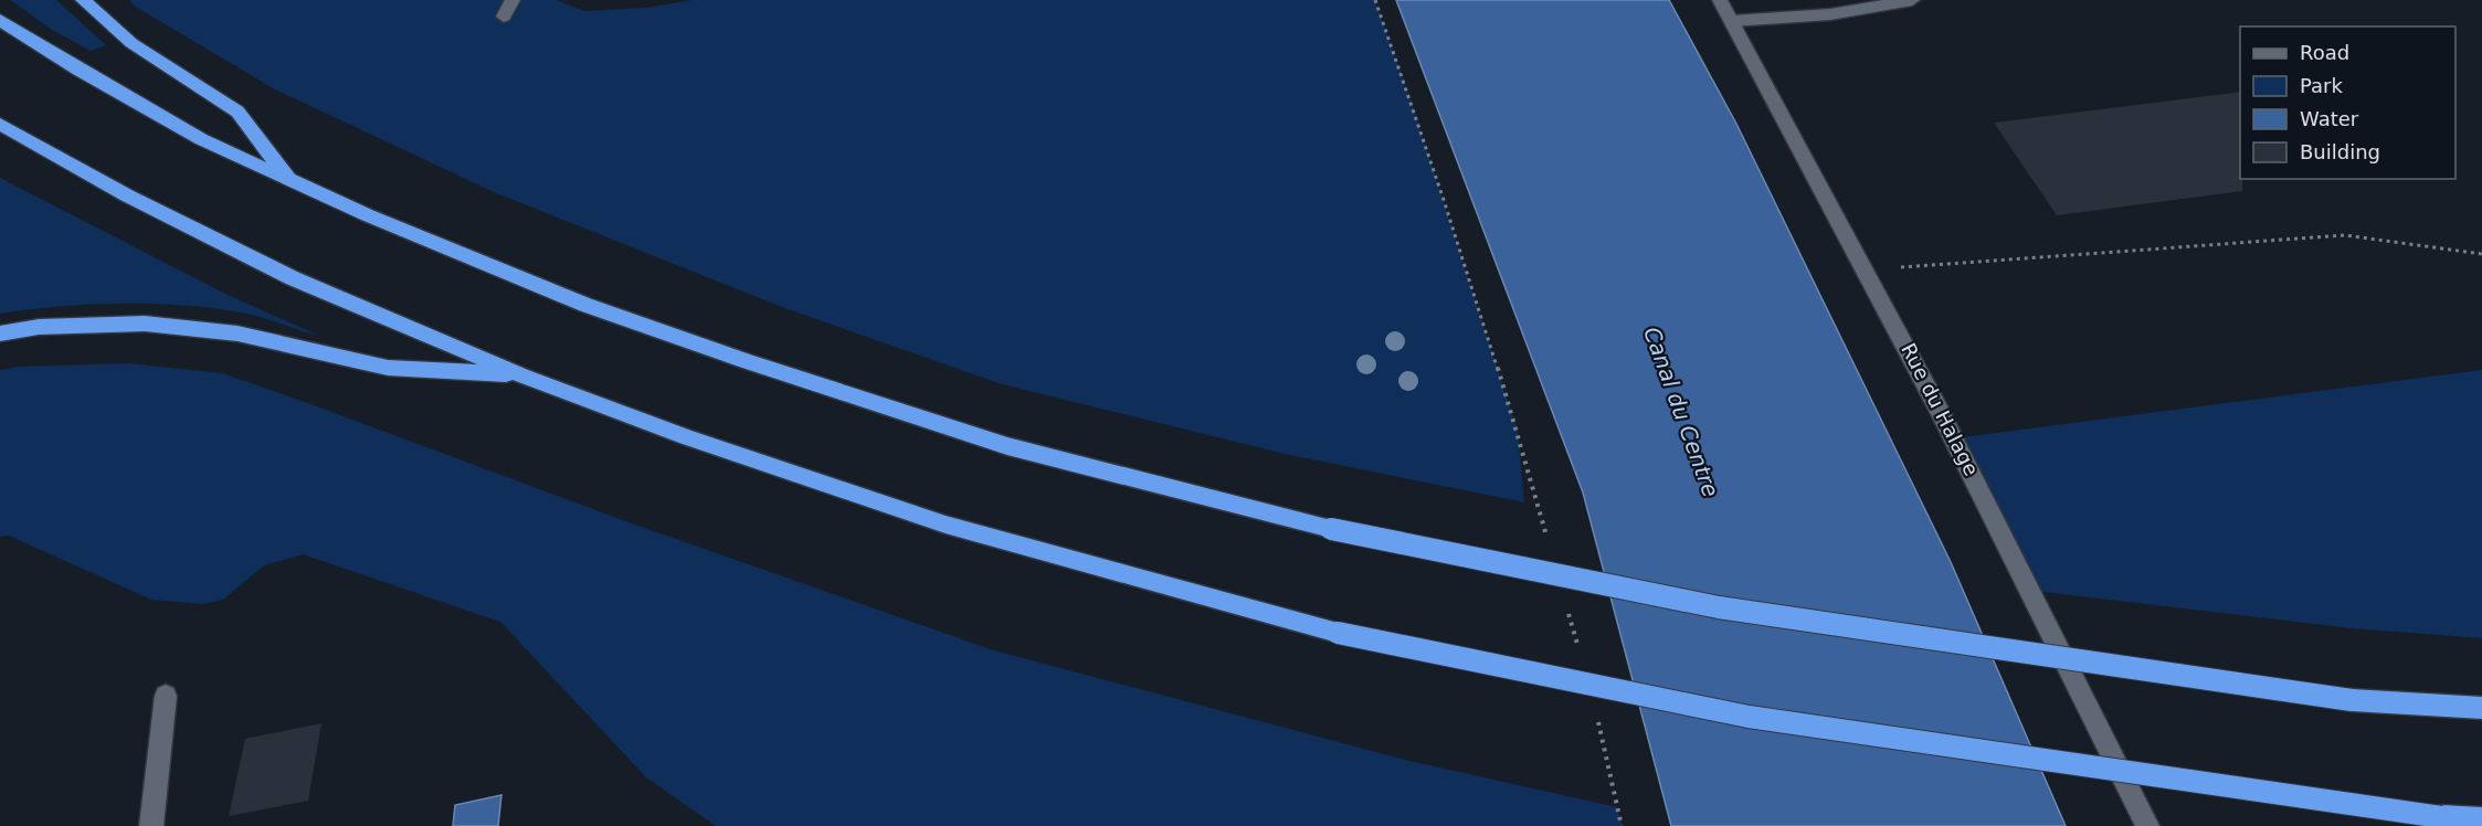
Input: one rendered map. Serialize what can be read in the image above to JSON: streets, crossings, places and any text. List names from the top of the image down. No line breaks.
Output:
{"streets":{"street":["Rue du Halage"]},"water":["Canal du Centre"],"legend":["Road","Park","Water","Building"]}
